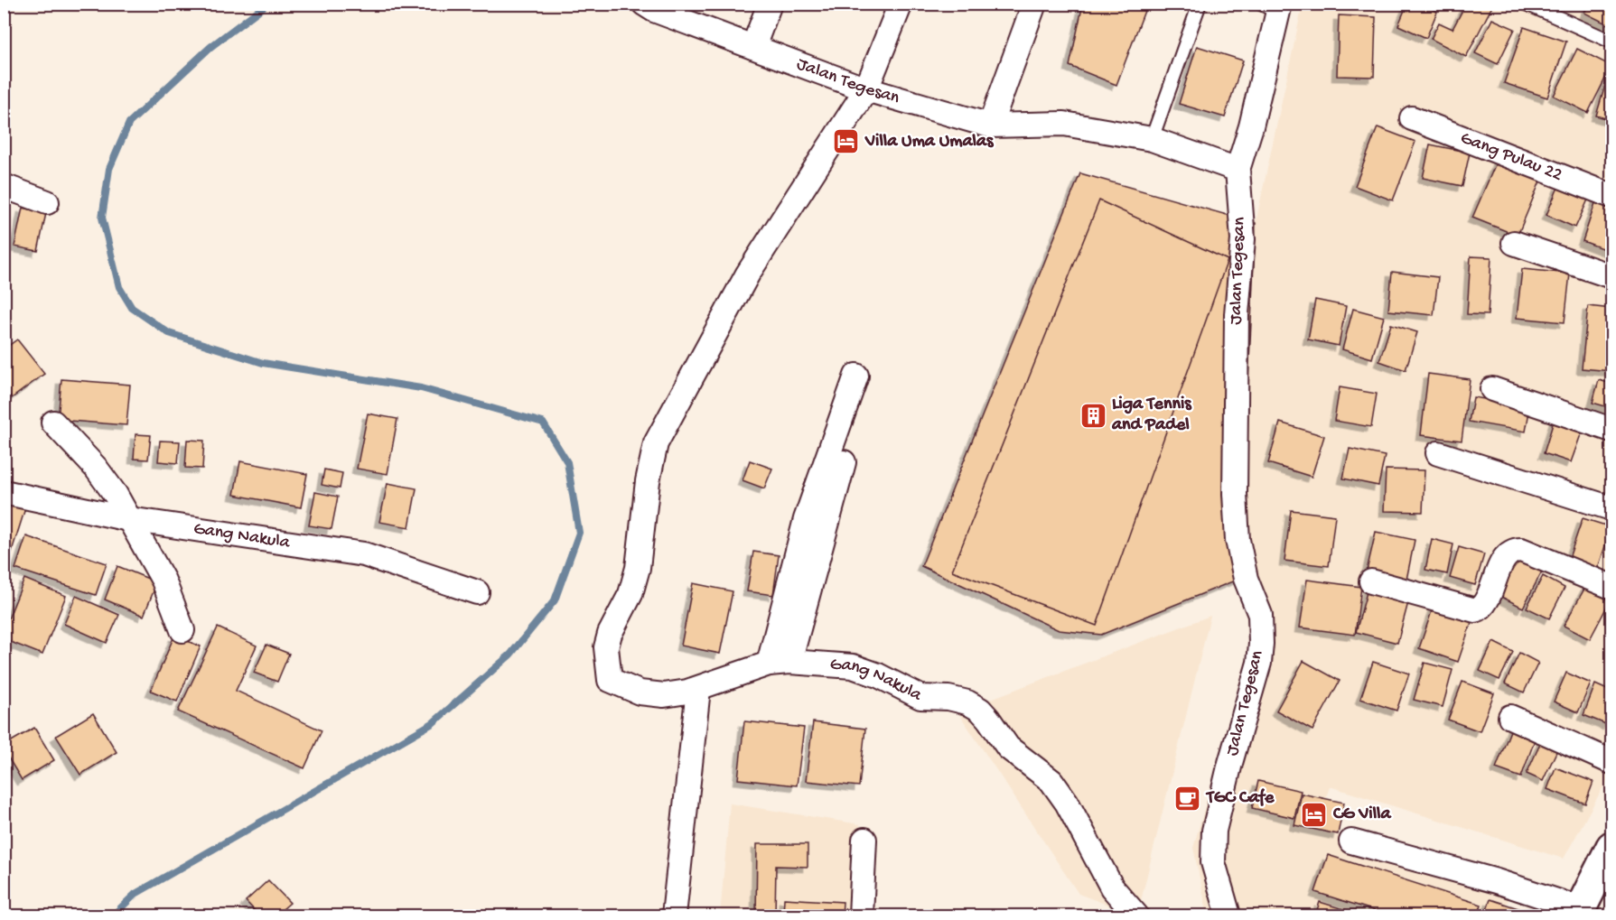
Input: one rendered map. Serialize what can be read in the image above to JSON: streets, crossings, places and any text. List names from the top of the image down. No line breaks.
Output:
{"streets":{"street":["Jalan Tegesan","Gang Pulau 22","Gang Nakula"]},"crossings":[["Jalan Tegesan","Gang Nakula"]],"places":{"hotel":["Villa Uma Umalas","CG Villa"],"building":["Liga Tennis and Padel"],"cafe":["TGC Cafe"]}}
